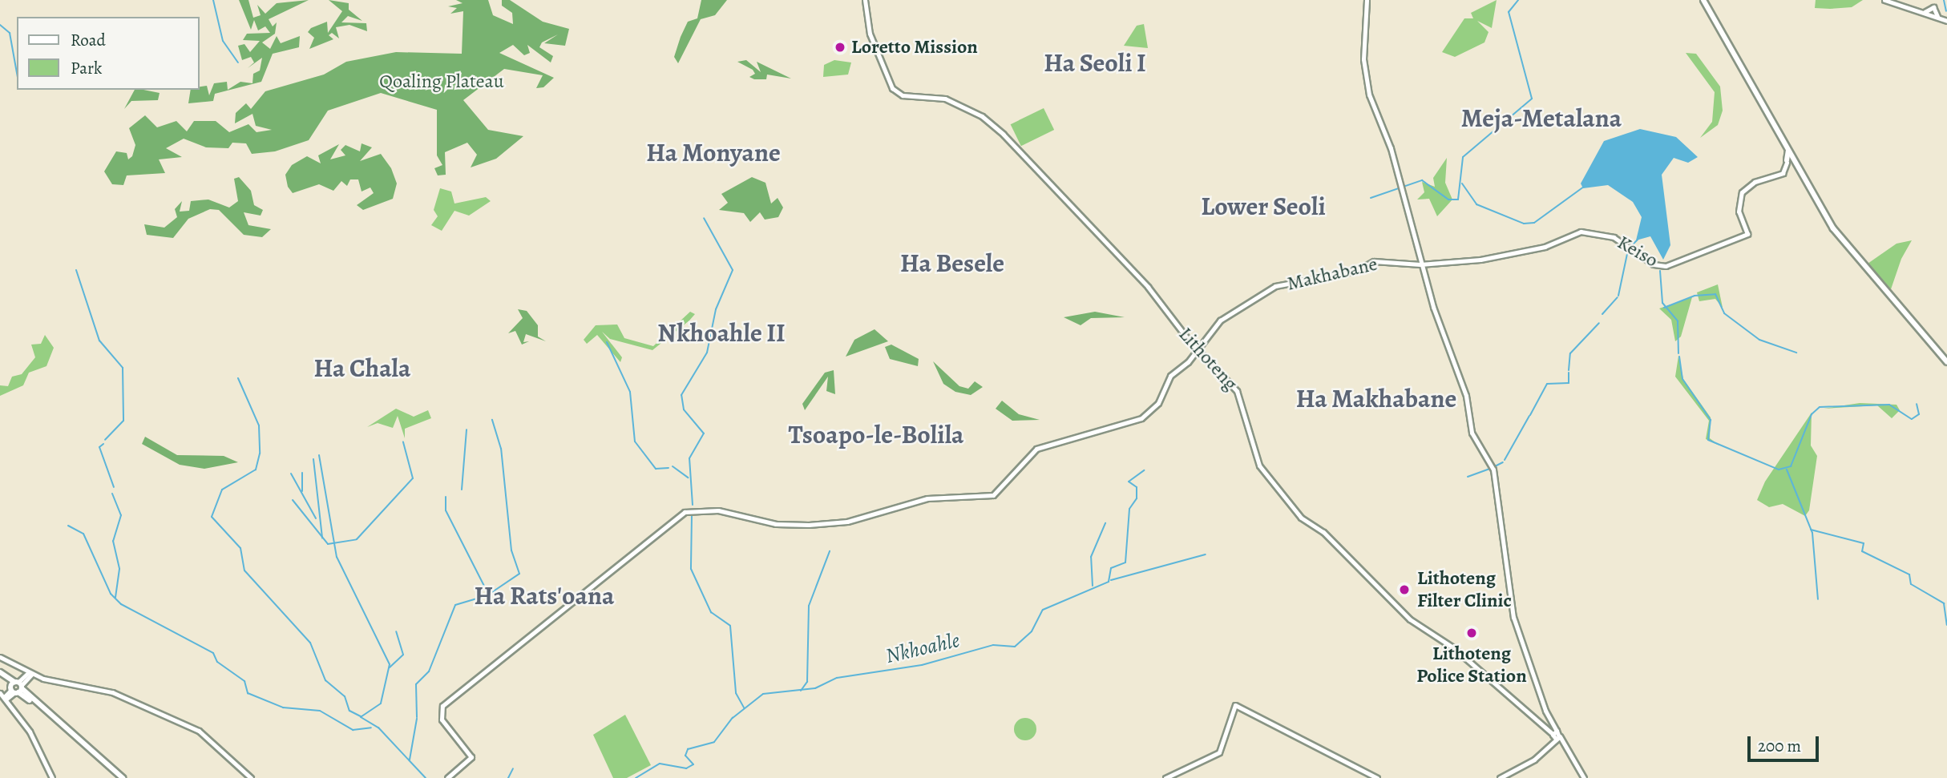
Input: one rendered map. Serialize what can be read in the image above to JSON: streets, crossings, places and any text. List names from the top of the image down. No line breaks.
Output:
{"streets":{"main road":["Keiso","Makhabane","Lithoteng"]},"crossings":[["Keiso","Makhabane"],["Makhabane","Lithoteng"]],"districts":["Ha Seoli I","Meja-Metalana","Ha Monyane","Lower Seoli","Ha Besele","Nkhoahle II","Ha Chala","Ha Makhabane","Tsoapo-le-Bolila","Ha Rats'oana"],"water":["Nkhoahle"],"parks":["Qoaling Plateau"],"places":["Loretto Mission","Lithoteng Filter Clinic","Lithoteng Police Station"],"legend":["Road","Park"],"scale_bar":"200 m"}
